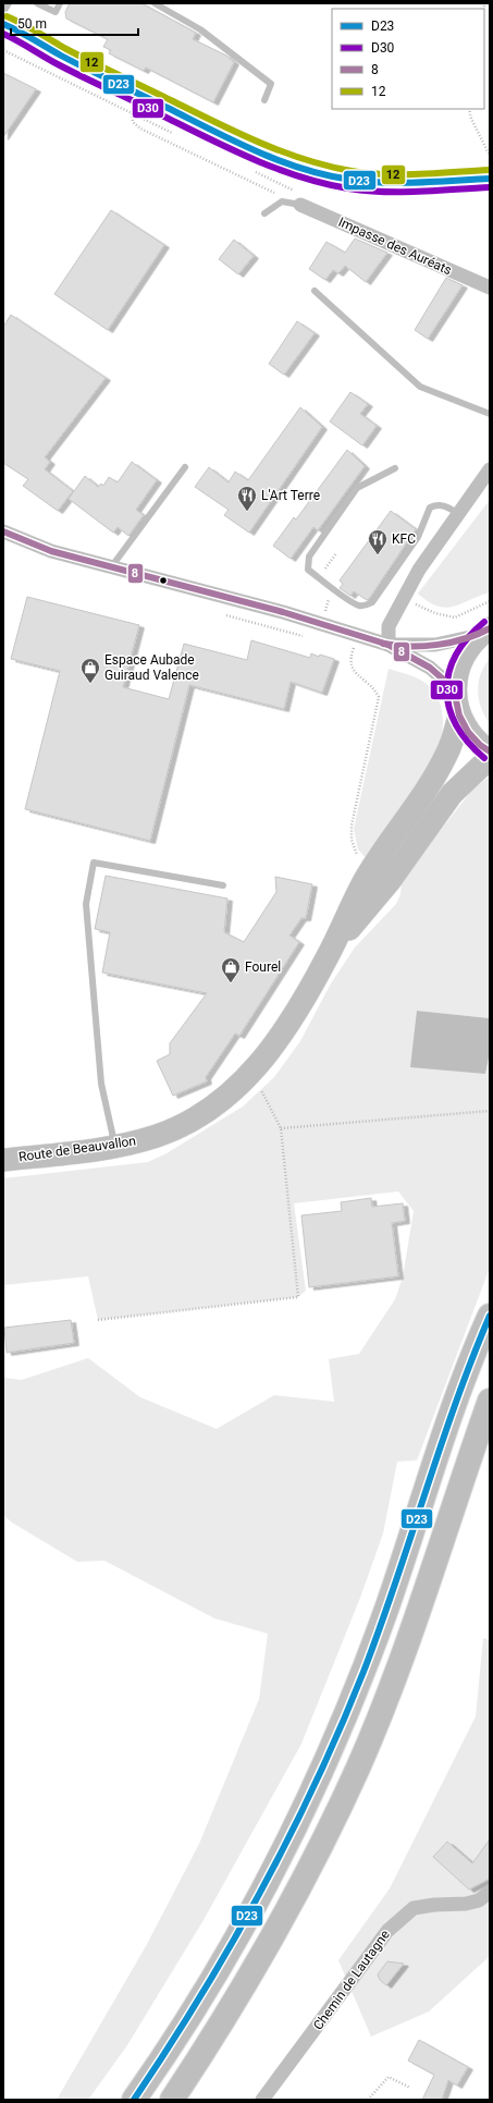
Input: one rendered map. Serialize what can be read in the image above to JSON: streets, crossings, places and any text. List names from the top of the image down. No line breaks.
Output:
{"streets":{"main road":["Route de Beauvallon"],"street":["Impasse des Auréats","Chemin de Lautagne"]},"places":{"restaurant":["L'Art Terre","KFC"],"shop":["Espace Aubade Guiraud Valence","Fourel"]},"lines":["transit line 12","transit line D23","transit line D30","transit line 8"],"legend":["D23","D30","8","12"],"scale_bar":"50 m"}
